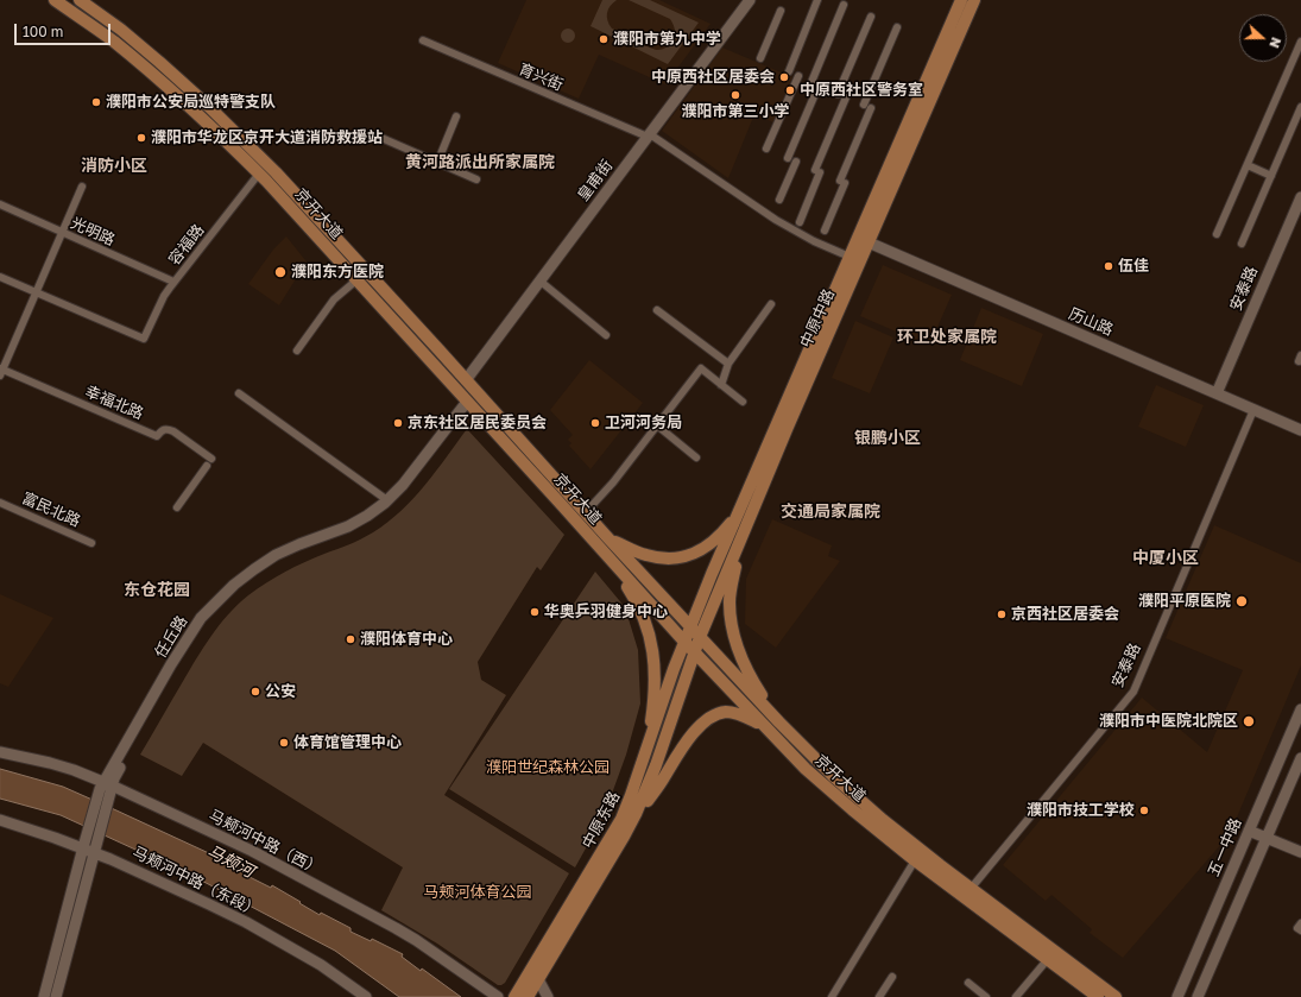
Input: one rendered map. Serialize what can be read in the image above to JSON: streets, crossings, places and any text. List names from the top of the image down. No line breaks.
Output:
{"streets":{"main road":["京开大道","中原中路","中原东路"],"street":["育兴街","皇甫街","光明路","容福路","安泰路","历山路","幸福北路","富民北路","任丘路","马颊河中路（西）","五一中路","马颊河中路（东段）"]},"crossings":[["育兴街","皇甫街"],["育兴街","中原中路"],["皇甫街","京开大道"],["京开大道","容福路"],["京开大道","安泰路"],["京开大道","中原中路"],["京开大道","任丘路"],["京开大道","中原东路"],["光明路","容福路"],["安泰路","历山路"],["中原中路","历山路"],["中原中路","中原东路"],["任丘路","马颊河中路（西）"],["任丘路","马颊河中路（东段）"]],"districts":["黄河路派出所家属院","消防小区","环卫处家属院","银鹏小区","交通局家属院","中厦小区","东仓花园"],"water":["马颊河"],"parks":["濮阳世纪森林公园","马颊河体育公园"],"places":["濮阳市第九中学","中原西社区居委会","中原西社区警务室","濮阳市第三小学","濮阳市公安局巡特警支队","濮阳市华龙区京开大道消防救援站","伍佳","濮阳东方医院","京东社区居民委员会","卫河河务局","濮阳平原医院","华奥乒羽健身中心","京西社区居委会","濮阳体育中心","公安","濮阳市中医院北院区","体育馆管理中心","濮阳市技工学校"],"scale_bar":"100 m","north":"right"}
